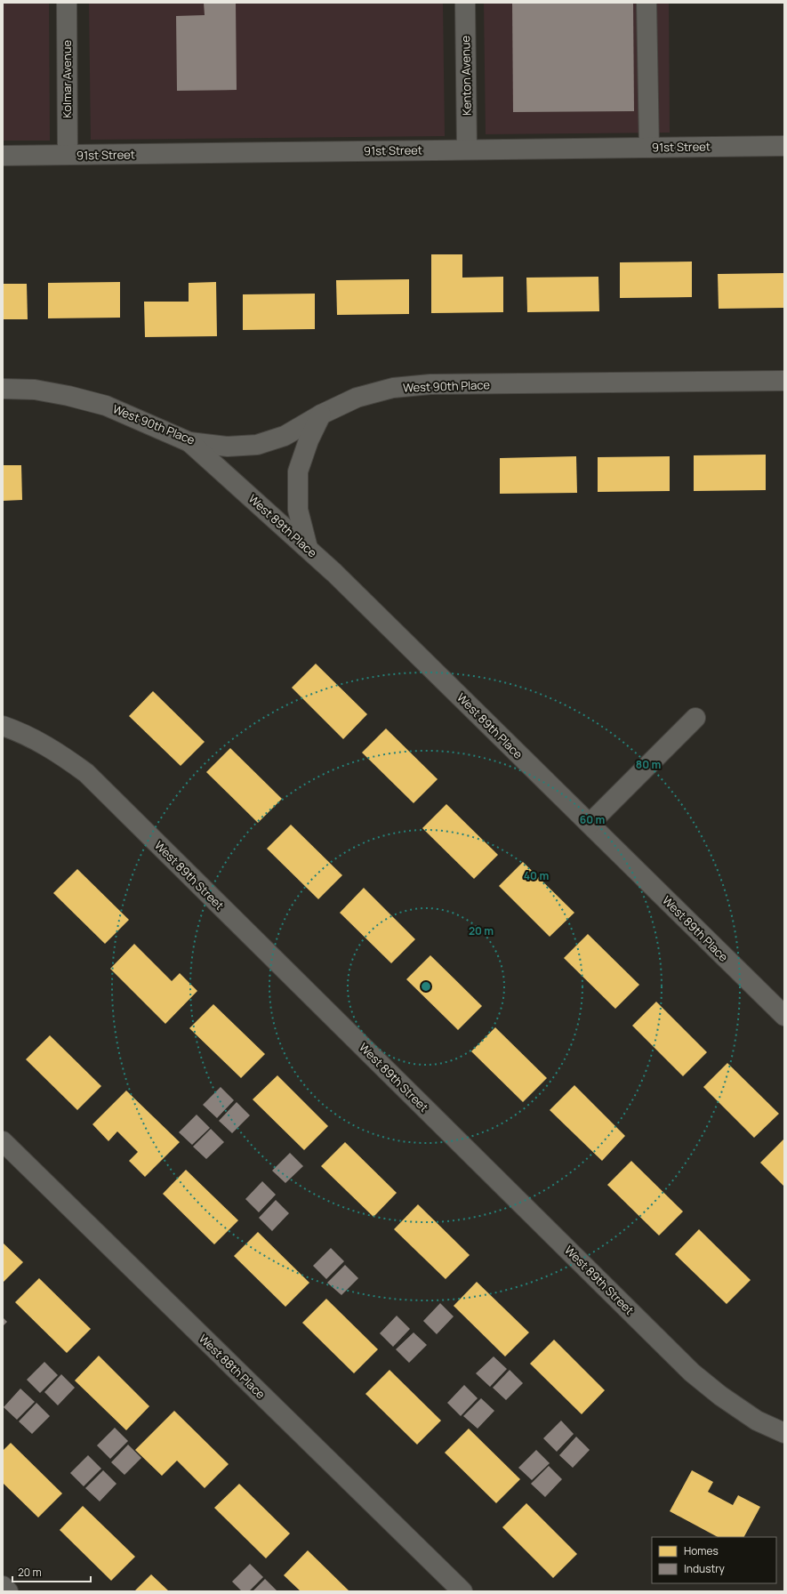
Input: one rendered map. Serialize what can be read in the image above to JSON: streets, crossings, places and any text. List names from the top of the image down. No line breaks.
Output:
{"streets":{"street":["Kenton Avenue","Kolmar Avenue","91st Street","West 90th Place","West 89th Place","West 89th Street","West 88th Place"]},"crossings":[["Kenton Avenue","91st Street"],["Kolmar Avenue","91st Street"],["West 90th Place","West 89th Place"]],"legend":["Homes","Industry"],"scale_bar":"20 m","rings":["80 m","60 m","40 m","20 m"]}
